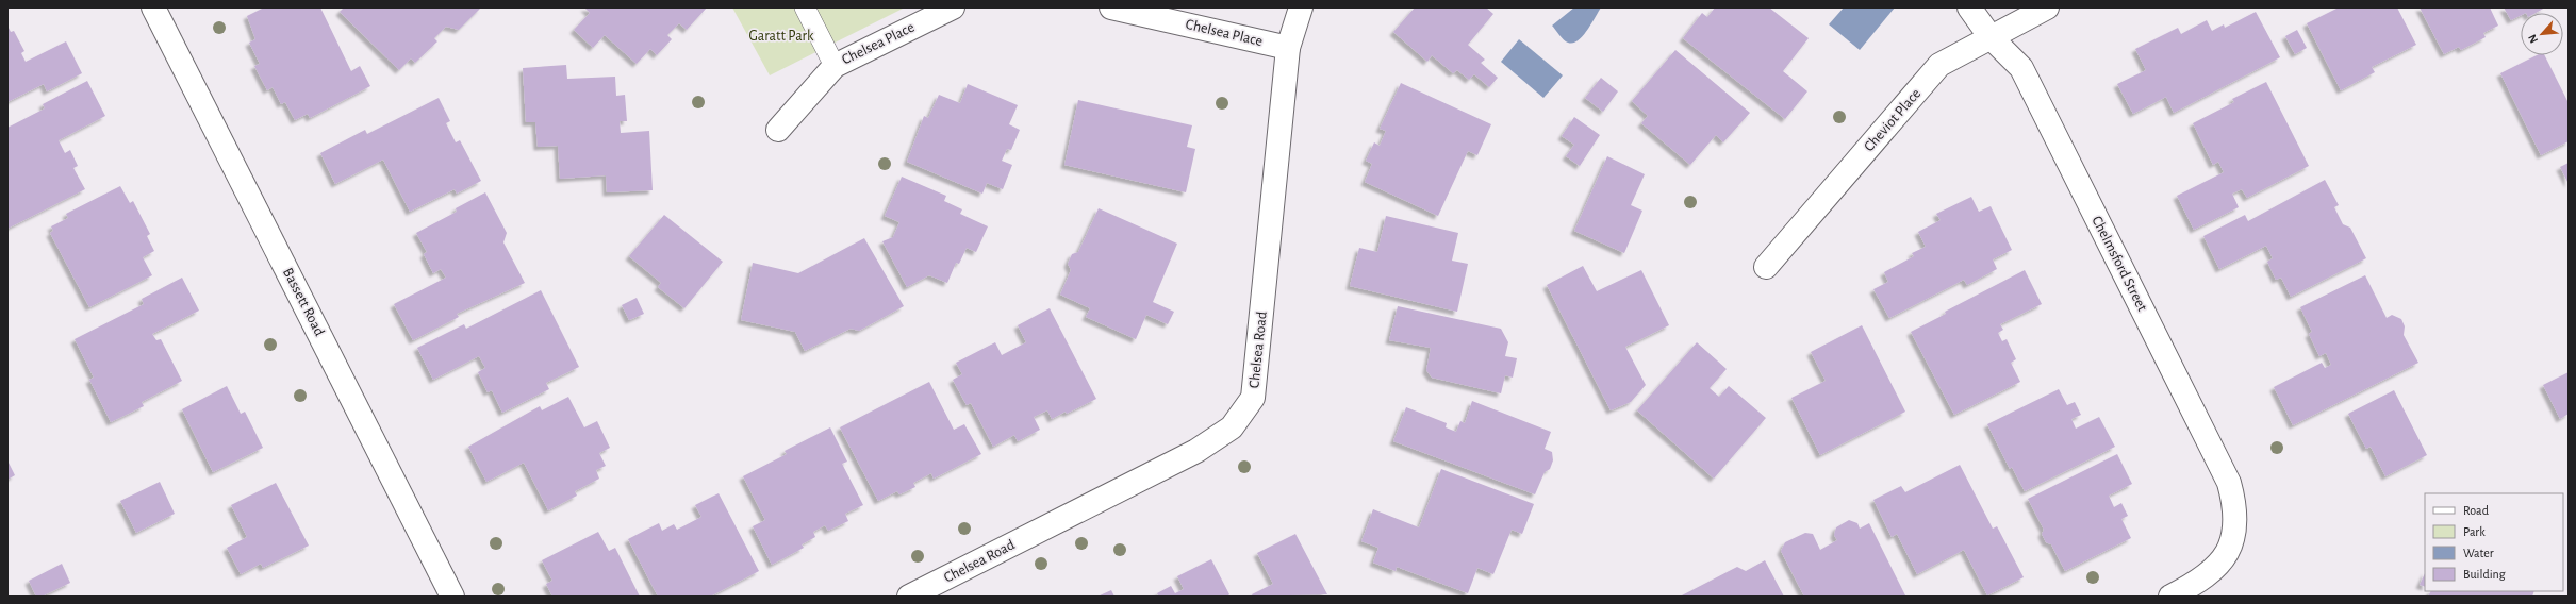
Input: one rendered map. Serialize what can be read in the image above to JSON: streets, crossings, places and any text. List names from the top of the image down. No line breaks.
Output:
{"streets":{"street":["Chelsea Place","Cheviot Place","Chelmsford Street","Bassett Road","Chelsea Road"]},"crossings":[["Chelsea Place","Chelsea Road"],["Cheviot Place","Chelmsford Street"]],"parks":["Garatt Park"],"legend":["Road","Park","Water","Building"],"north":"bottom left"}
